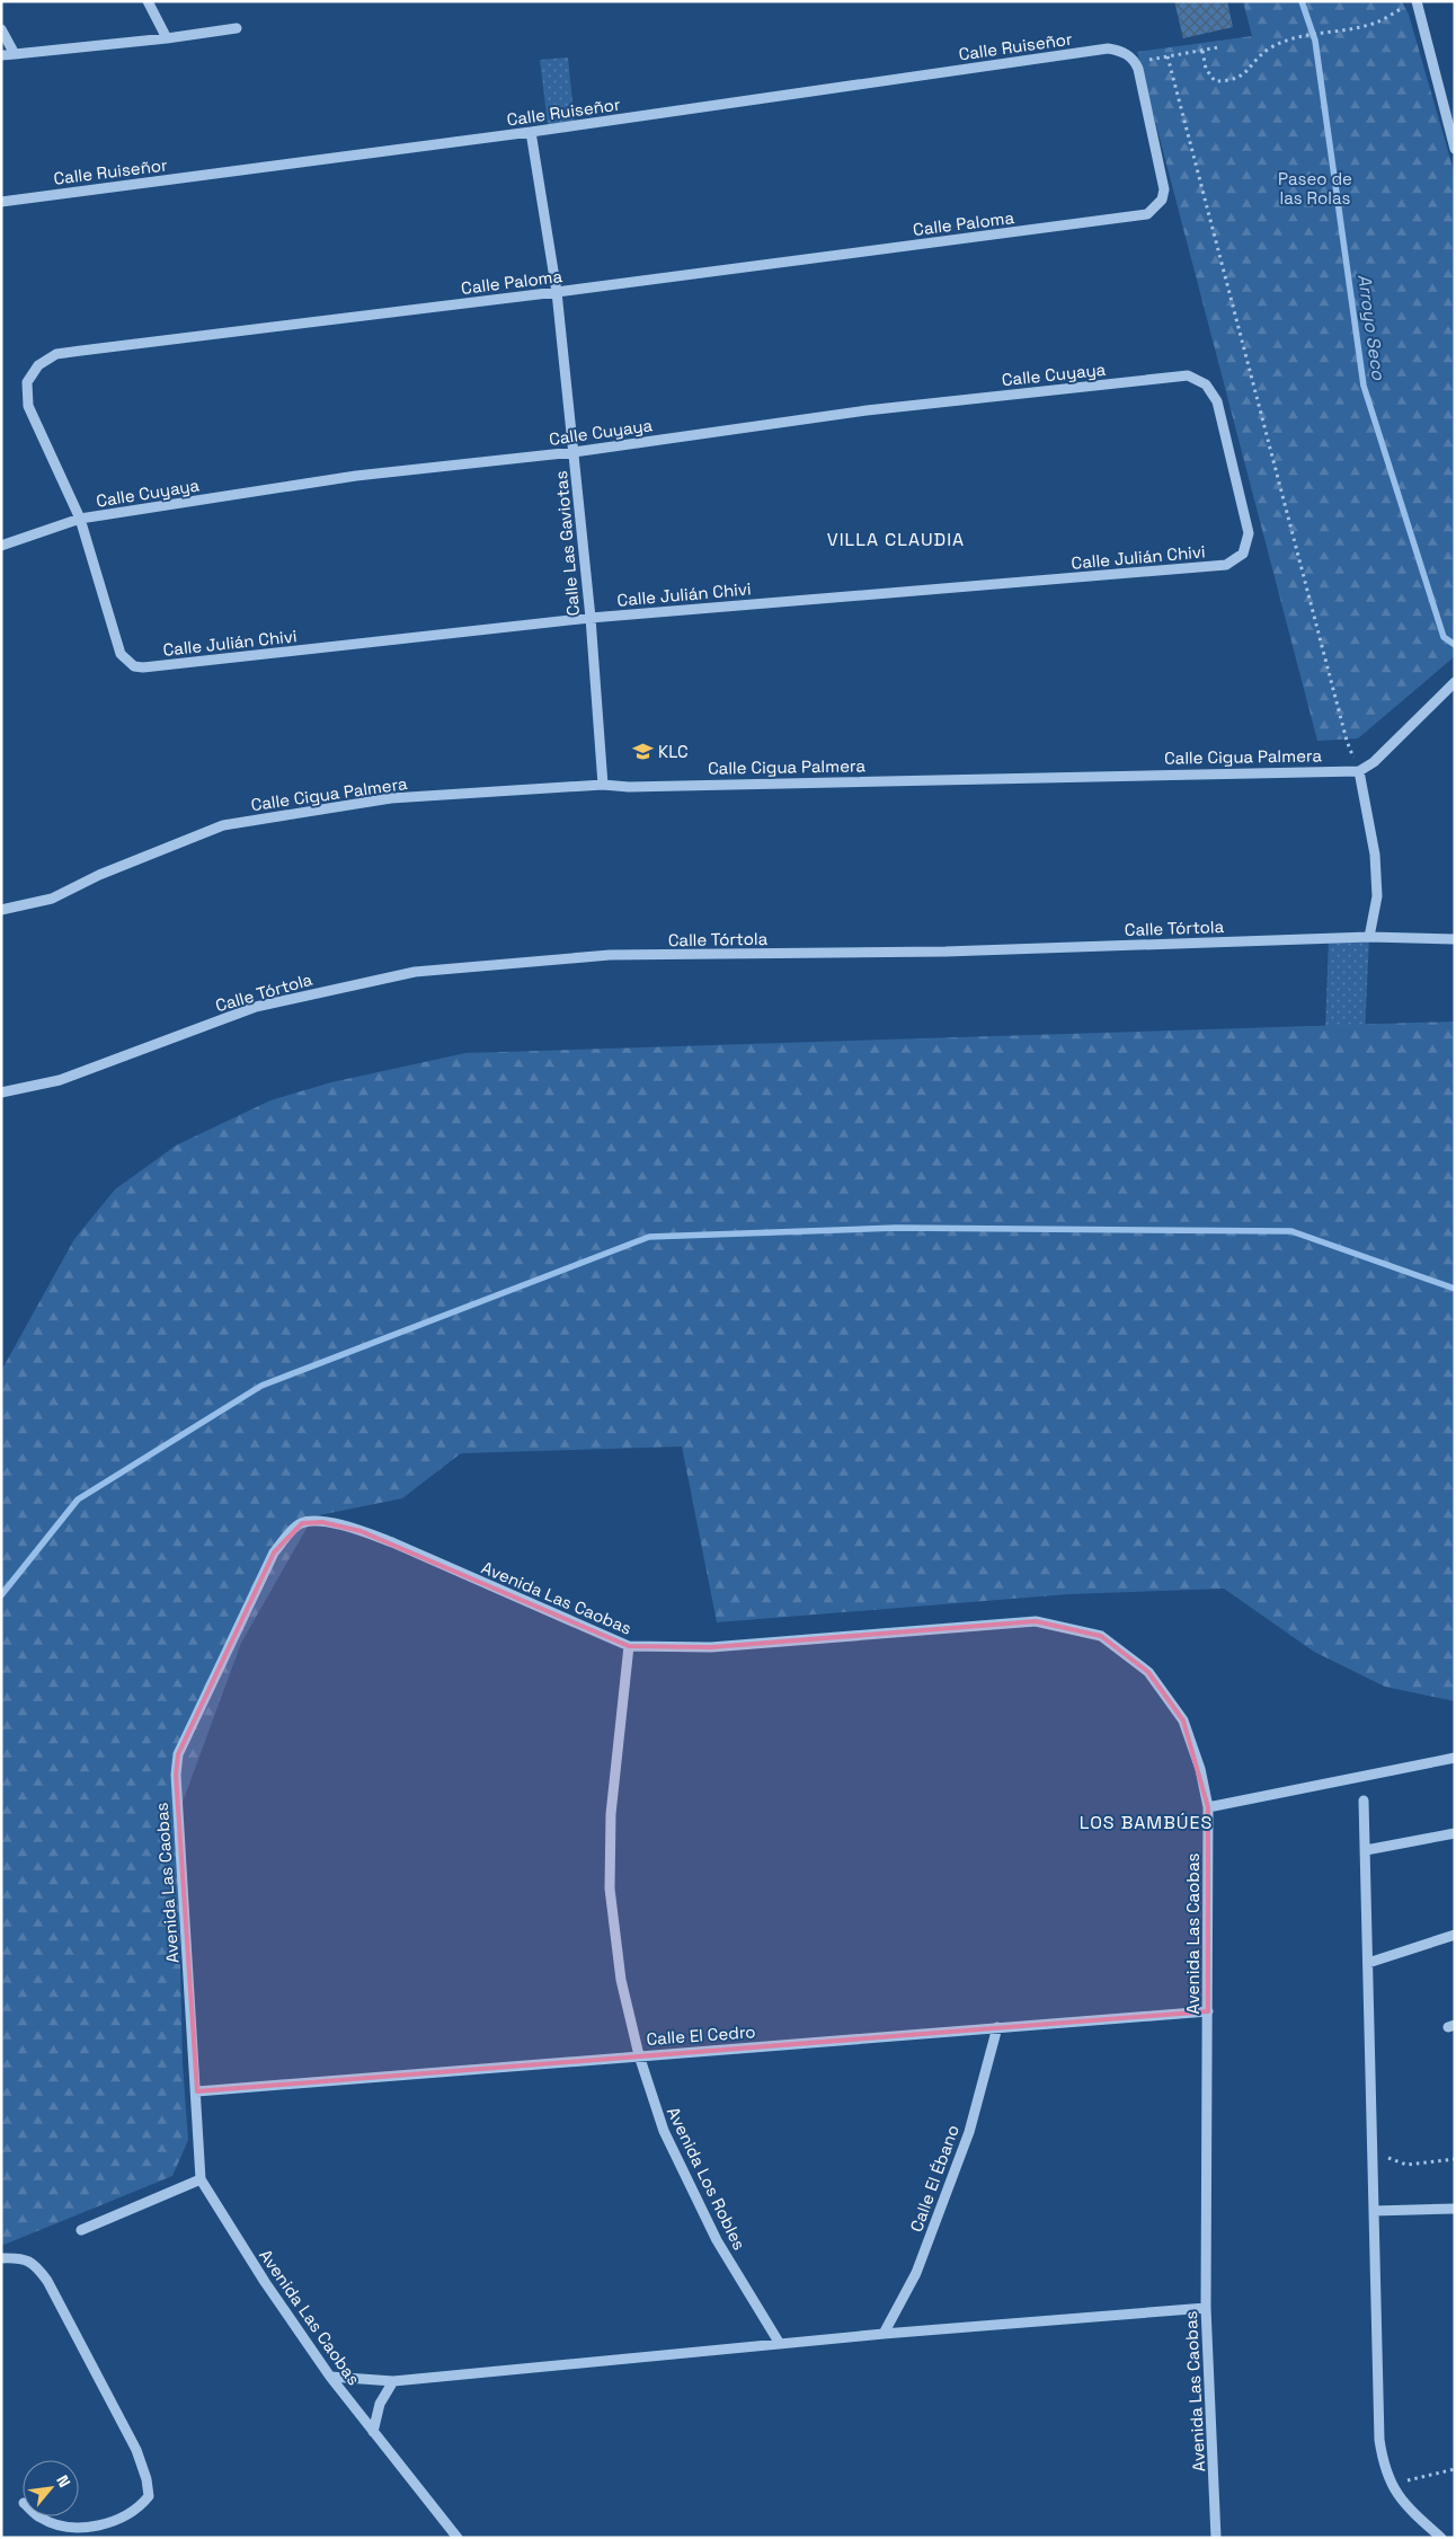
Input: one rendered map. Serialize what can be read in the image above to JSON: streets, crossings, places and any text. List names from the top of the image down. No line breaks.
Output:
{"streets":{"street":["Calle Ruiseñor","Calle Paloma","Calle Cuyaya","Calle Las Gaviotas","Calle Julián Chivi","Calle Cigua Palmera","Calle Tórtola","Avenida Las Caobas","Calle El Cedro","Avenida Los Robles","Calle El Ébano"]},"crossings":[["Calle Ruiseñor","Calle Paloma"],["Calle Ruiseñor","Calle Las Gaviotas"],["Calle Paloma","Calle Cuyaya"],["Calle Paloma","Calle Las Gaviotas"],["Calle Paloma","Calle Julián Chivi"],["Calle Cuyaya","Calle Las Gaviotas"],["Calle Cuyaya","Calle Julián Chivi"],["Calle Las Gaviotas","Calle Julián Chivi"],["Calle Las Gaviotas","Calle Cigua Palmera"],["Avenida Las Caobas","Calle El Cedro"],["Avenida Las Caobas","Avenida Los Robles"],["Calle El Cedro","Avenida Los Robles"],["Calle El Cedro","Calle El Ébano"]],"districts":["VILLA CLAUDIA","LOS BAMBÚES"],"water":["Arroyo Seco"],"parks":["Paseo de las Rolas"],"places":{"school or university":["KLC"]},"north":"top right"}
